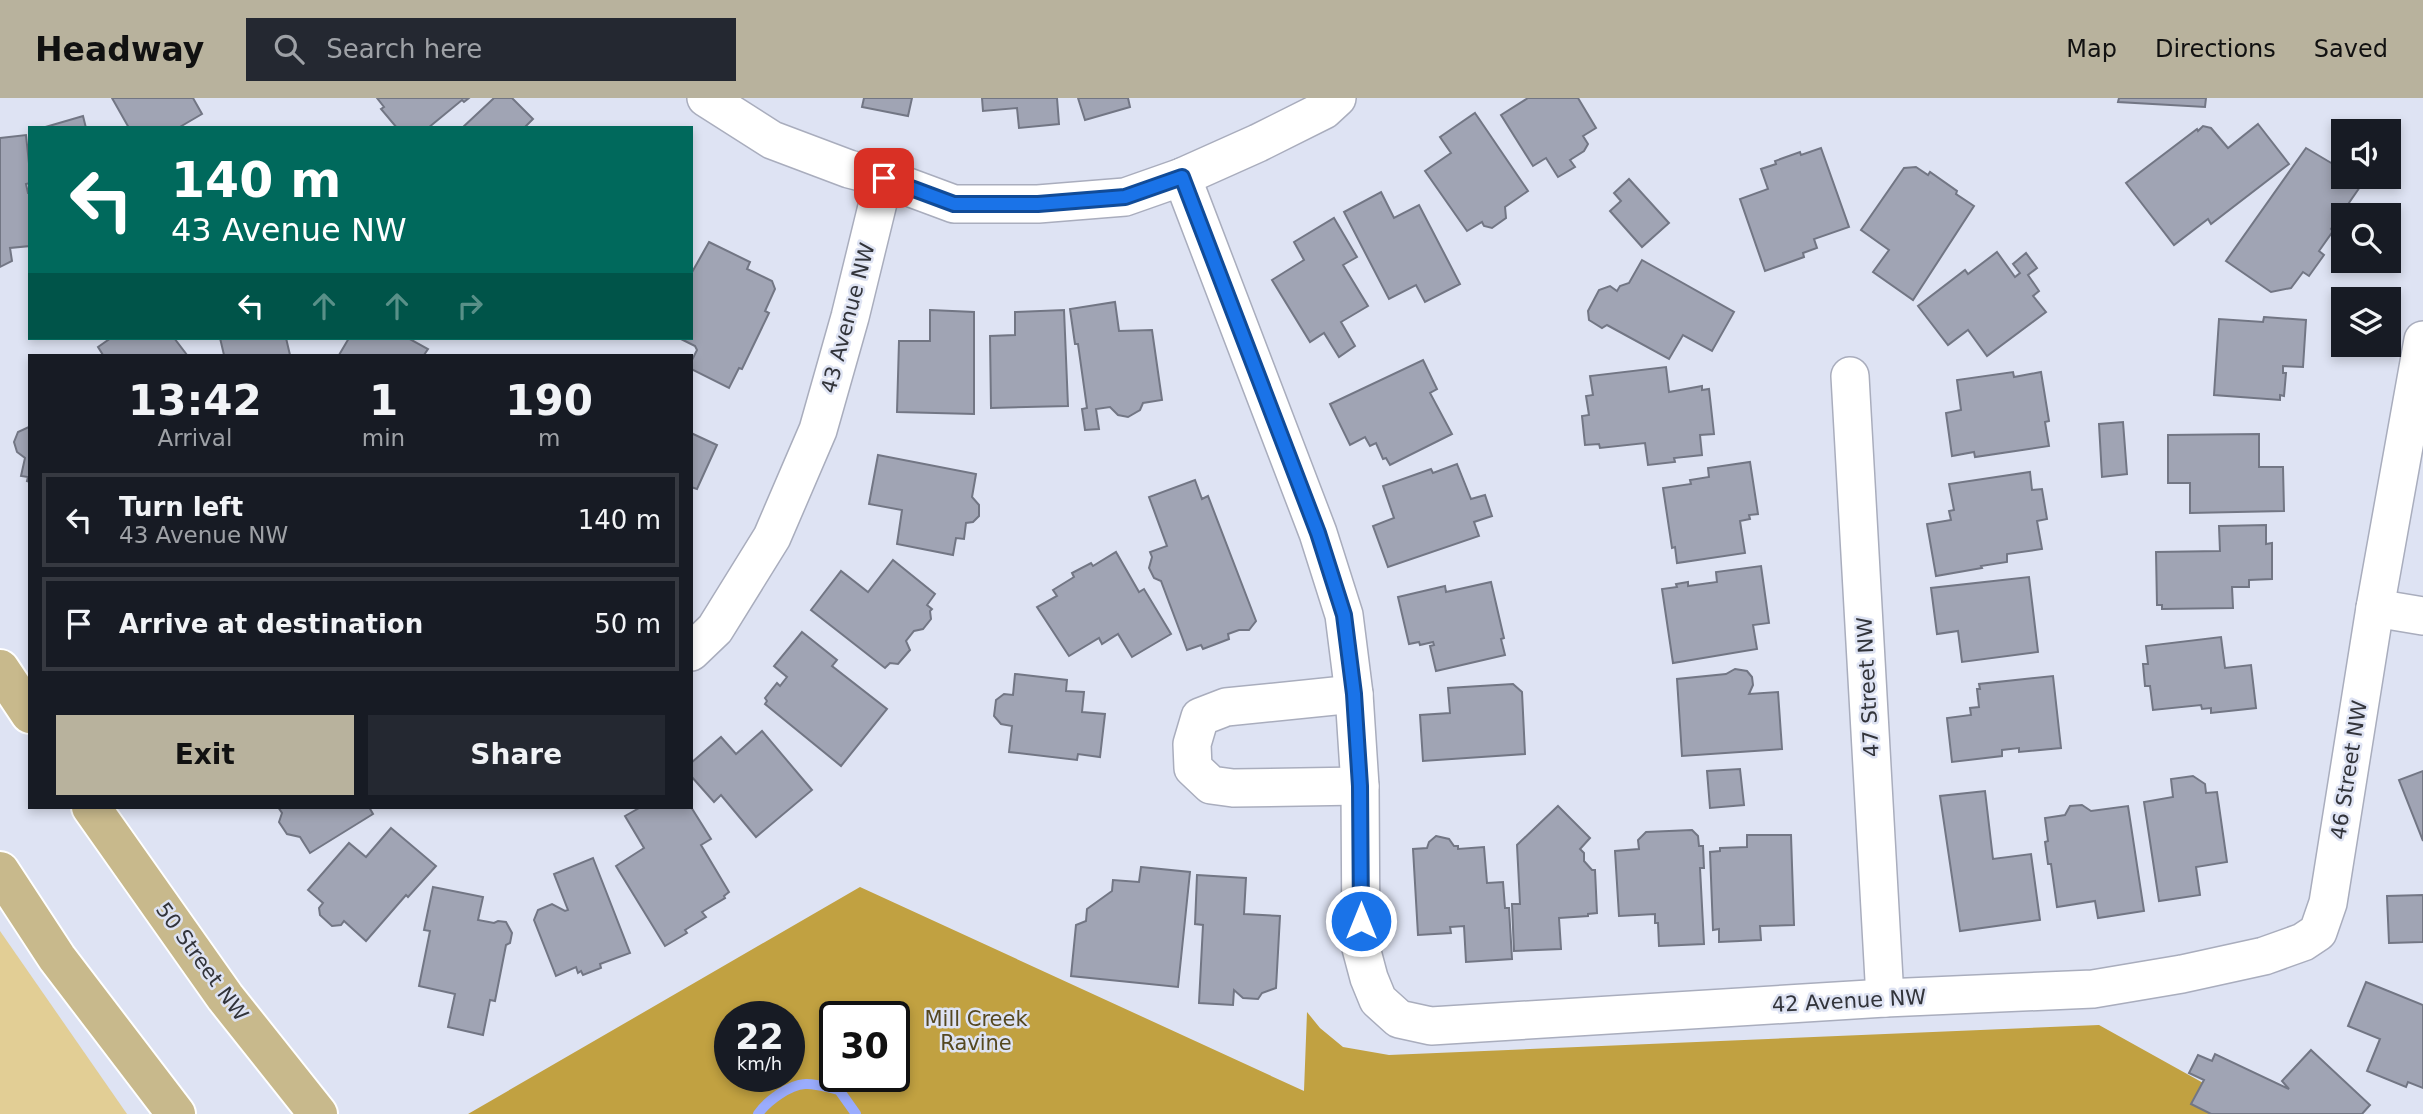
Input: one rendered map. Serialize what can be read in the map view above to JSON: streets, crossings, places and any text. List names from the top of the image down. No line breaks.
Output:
{"streets":{"main road":["50 Street NW"],"street":["43 Avenue NW","47 Street NW","46 Street NW","42 Avenue NW"]},"crossings":[["47 Street NW","42 Avenue NW"],["46 Street NW","42 Avenue NW"]],"parks":["Mill Creek Ravine"],"page":{"header":"Headway","search":"Search here","nav":["Map","Directions","Saved"],"turn":["140 m","43 Avenue NW"],"eta":["13:42","Arrival","1","min","190","m"],"list":[{"name":"Turn left","note":"43 Avenue NW","value":"140 m"},{"name":"Arrive at destination","value":"50 m"}],"buttons":["Exit","Share"],"speed":"22 km/h","limit":"30"}}
